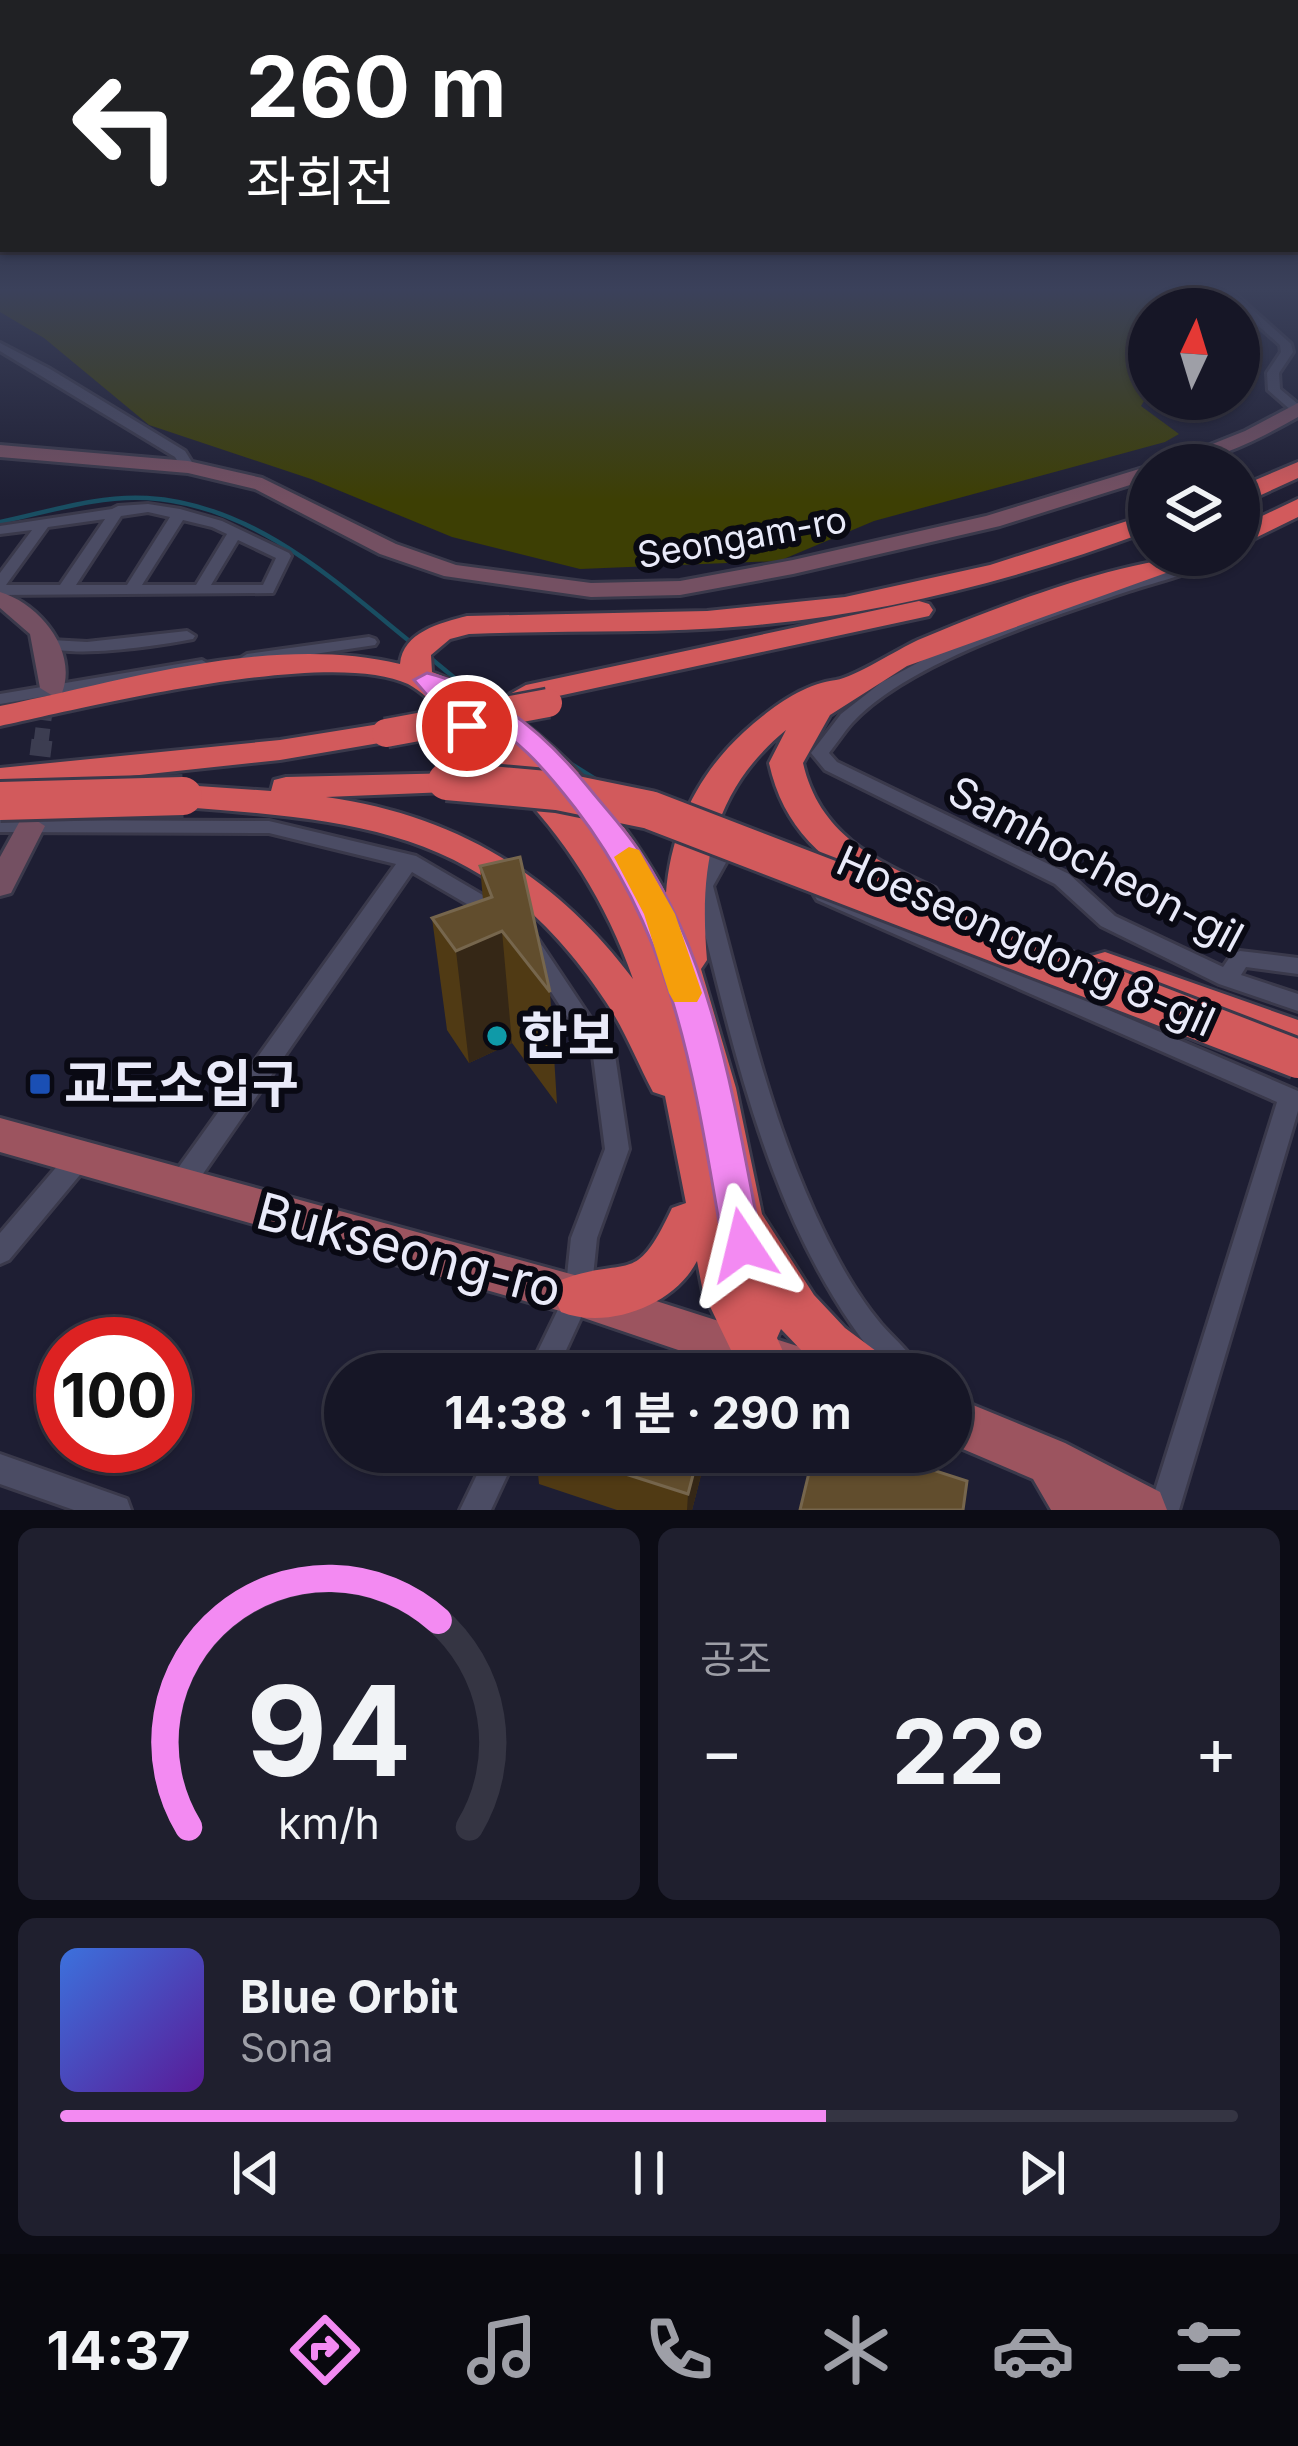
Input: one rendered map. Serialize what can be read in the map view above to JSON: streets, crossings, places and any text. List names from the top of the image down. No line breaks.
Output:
{"streets":{"main road":["Seongam-ro","Bukseong-ro"],"street":["Samhocheon-gil","Hoeseongdong 8-gil"]},"places":{"other":["한보"],"transit":["교도소입구"]},"north":"top","page":{"turn":["260 m","좌회전"],"limit":"100","trip":"14:38 · 1 분 · 290 m","tile":"공조","heat":["−","22°","+"],"song":["Blue Orbit","Sona"],"tabs":"14:37","gauge":["94","km/h"]}}
